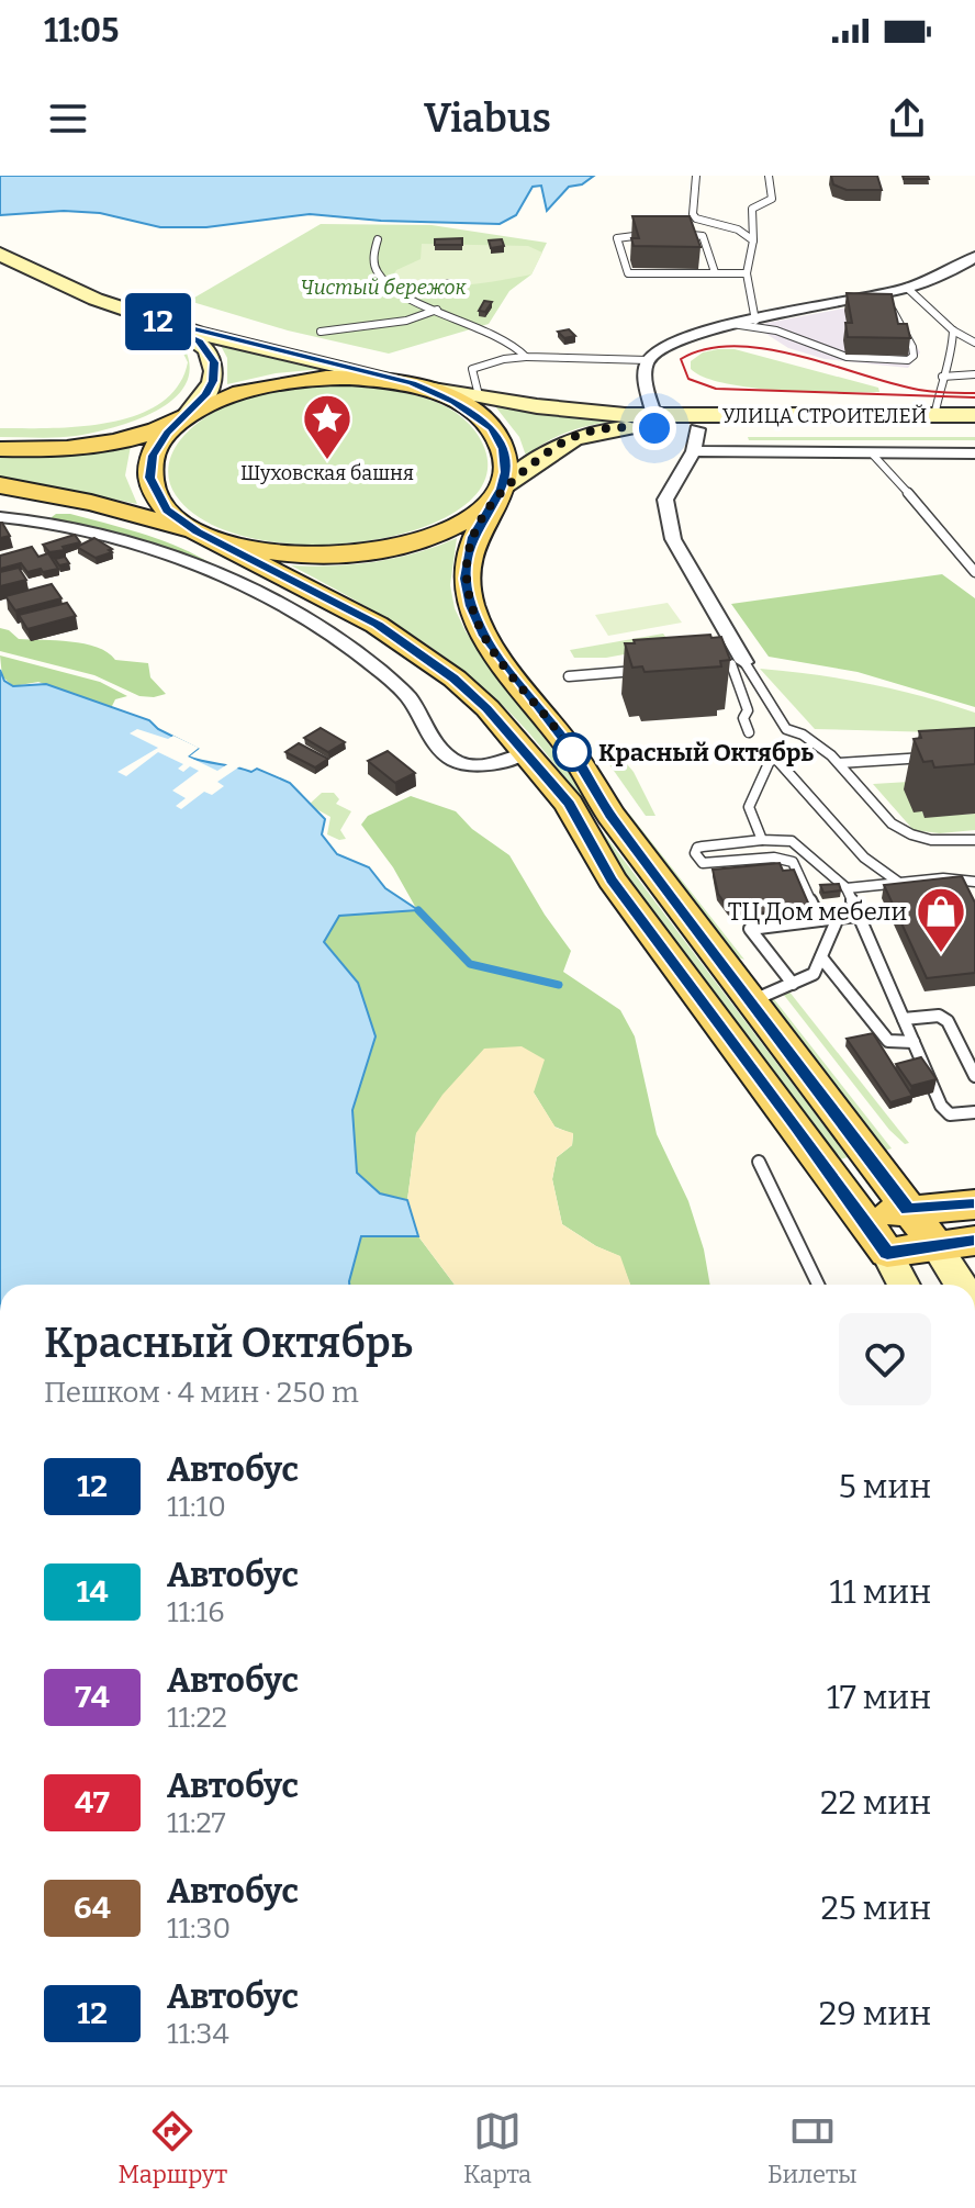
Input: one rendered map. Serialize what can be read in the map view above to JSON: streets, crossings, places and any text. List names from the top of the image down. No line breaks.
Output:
{"streets":{"main road":["УЛИЦА СТРОИТЕЛЕЙ"]},"parks":["Чистый бережок"],"places":{"place":["Шуховская башня"],"other":["Красный Октябрь"],"shop":["ТЦ Дом мебели"]},"lines":["bus line 12"],"page":{"status":"11:05","header":"Viabus","on_map":"12","heading":["Красный Октябрь","Пешком · 4 мин · 250 m"],"list":[{"mark":"12","name":"Автобус","note":"11:10","value":"5 мин"},{"mark":"14","name":"Автобус","note":"11:16","value":"11 мин"},{"mark":"74","name":"Автобус","note":"11:22","value":"17 мин"},{"mark":"47","name":"Автобус","note":"11:27","value":"22 мин"},{"mark":"64","name":"Автобус","note":"11:30","value":"25 мин"},{"mark":"12","name":"Автобус","note":"11:34","value":"29 мин"}],"tabs":["Маршрут","Карта","Билеты"]}}
